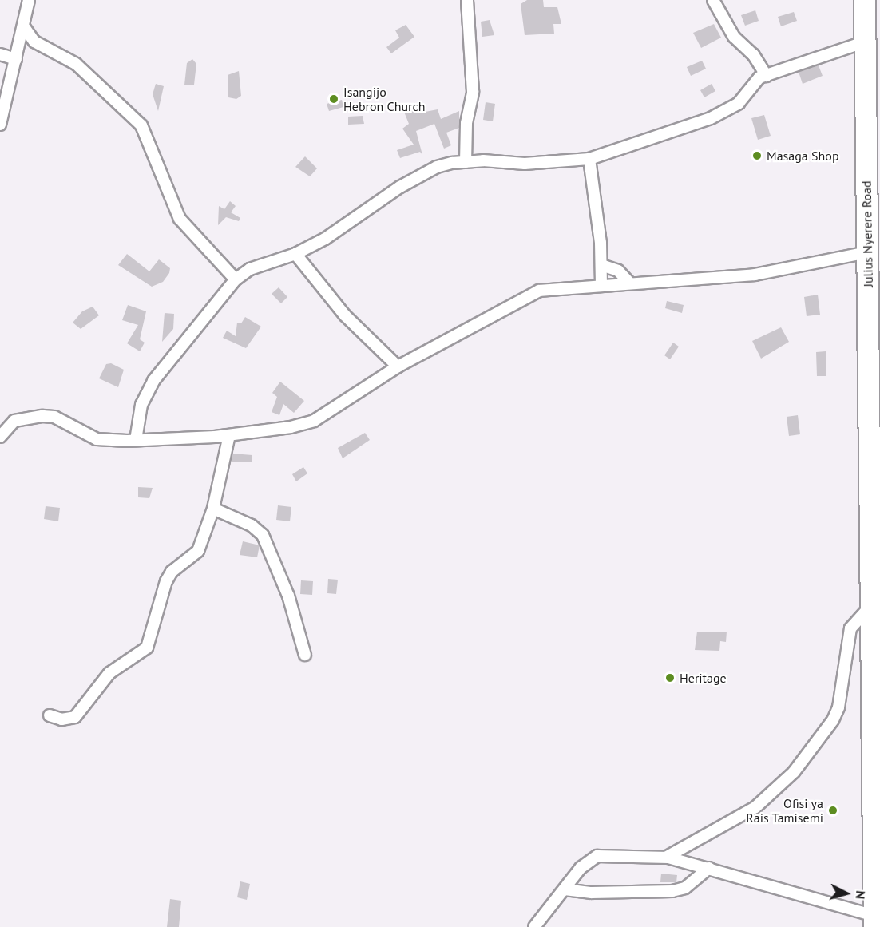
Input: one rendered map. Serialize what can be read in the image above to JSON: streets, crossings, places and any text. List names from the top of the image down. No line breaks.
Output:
{"streets":{"highway":["Julius Nyerere Road"]},"places":["Isangijo Hebron Church","Masaga Shop","Heritage","Ofisi ya Rais Tamisemi"],"north":"right"}
